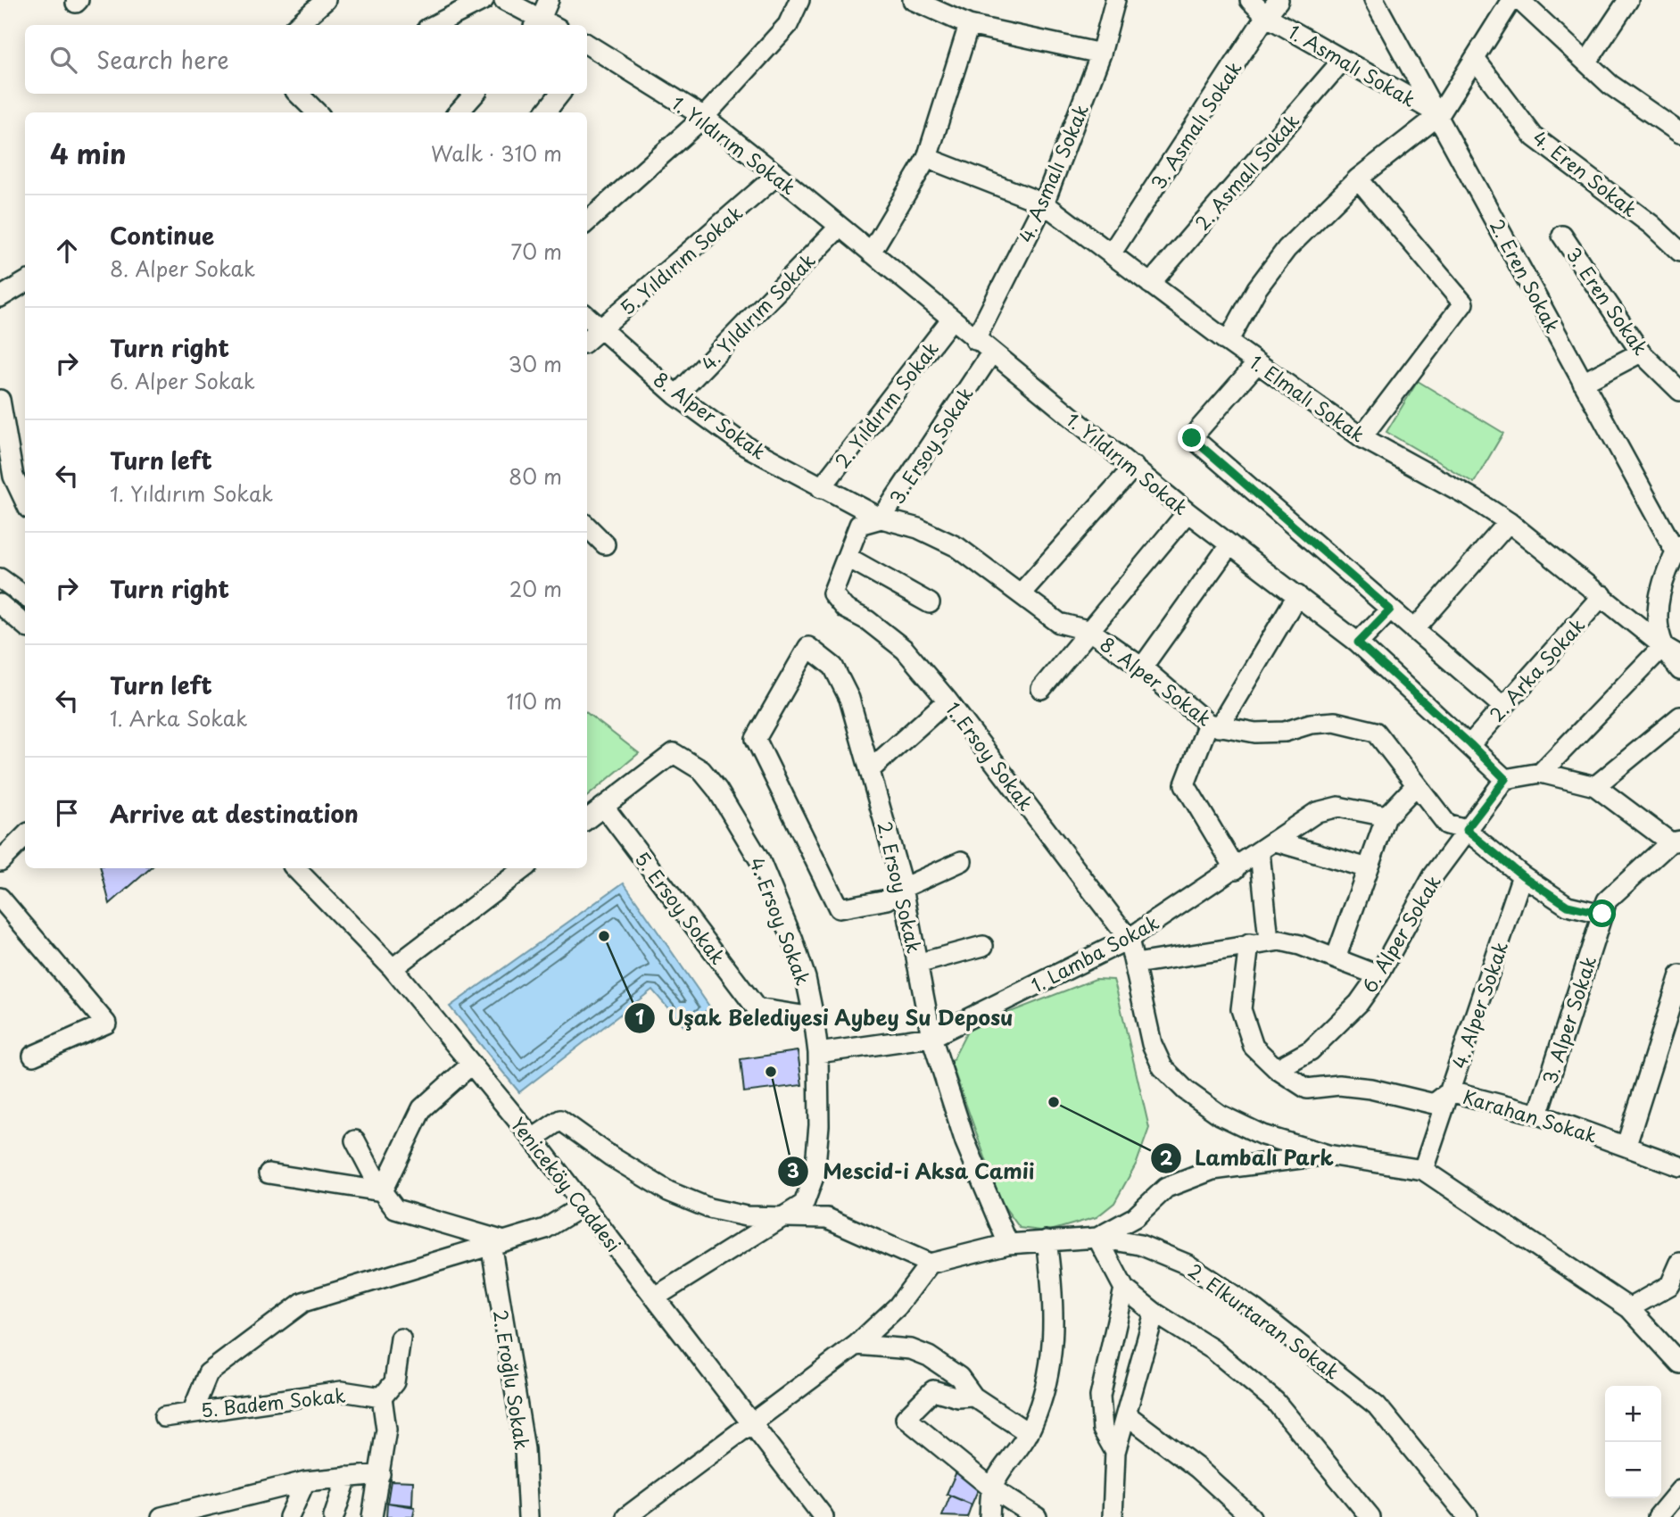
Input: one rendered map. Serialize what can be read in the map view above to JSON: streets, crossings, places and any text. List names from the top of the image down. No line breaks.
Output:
{"streets":{"street":["1. Asmalı Sokak","3. Asmalı Sokak","1. Yıldırım Sokak","2. Asmalı Sokak","4. Asmalı Sokak","4. Eren Sokak","5. Yıldırım Sokak","2. Eren Sokak","3. Eren Sokak","4. Yıldırım Sokak","1. Elmalı Sokak","2. Yıldırım Sokak","8. Alper Sokak","3. Ersoy Sokak","2. Arka Sokak","1. Ersoy Sokak","2. Ersoy Sokak","5. Ersoy Sokak","4. Ersoy Sokak","6. Alper Sokak","1. Lamba Sokak","4. Alper Sokak","3. Alper Sokak","Karahan Sokak","Yeniceköy Caddesi","2. Elkurtaran Sokak","2. Eroğlu Sokak","5. Badem Sokak"]},"crossings":[["1. Asmalı Sokak","3. Asmalı Sokak"],["1. Asmalı Sokak","2. Asmalı Sokak"],["1. Asmalı Sokak","2. Eren Sokak"],["3. Asmalı Sokak","1. Elmalı Sokak"],["1. Yıldırım Sokak","4. Asmalı Sokak"],["1. Yıldırım Sokak","5. Yıldırım Sokak"],["1. Yıldırım Sokak","4. Yıldırım Sokak"],["1. Yıldırım Sokak","2. Yıldırım Sokak"],["1. Yıldırım Sokak","3. Ersoy Sokak"],["1. Yıldırım Sokak","2. Arka Sokak"],["1. Yıldırım Sokak","6. Alper Sokak"],["2. Asmalı Sokak","1. Elmalı Sokak"],["4. Asmalı Sokak","1. Elmalı Sokak"],["5. Yıldırım Sokak","8. Alper Sokak"],["4. Yıldırım Sokak","8. Alper Sokak"],["1. Elmalı Sokak","2. Arka Sokak"],["2. Yıldırım Sokak","8. Alper Sokak"],["8. Alper Sokak","3. Ersoy Sokak"],["8. Alper Sokak","6. Alper Sokak"],["8. Alper Sokak","4. Alper Sokak"],["8. Alper Sokak","3. Alper Sokak"],["3. Ersoy Sokak","1. Ersoy Sokak"],["1. Ersoy Sokak","1. Lamba Sokak"],["2. Ersoy Sokak","1. Lamba Sokak"],["2. Ersoy Sokak","2. Elkurtaran Sokak"],["5. Ersoy Sokak","4. Ersoy Sokak"],["4. Ersoy Sokak","1. Lamba Sokak"],["4. Ersoy Sokak","Yeniceköy Caddesi"],["6. Alper Sokak","Karahan Sokak"],["4. Alper Sokak","Karahan Sokak"],["3. Alper Sokak","Karahan Sokak"]],"places":["Uşak Belediyesi Aybey Su Deposu","Mescid-i Aksa Camii","Lambalı Park"],"page":{"search":"Search here","heading":["4 min","Walk · 310 m"],"list":[["Continue","8. Alper Sokak","70 m"],["Turn right","6. Alper Sokak","30 m"],["Turn left","1. Yıldırım Sokak","80 m"],["Turn right","20 m"],["Turn left","1. Arka Sokak","110 m"],"Arrive at destination"],"map_buttons":["+","−"]}}
